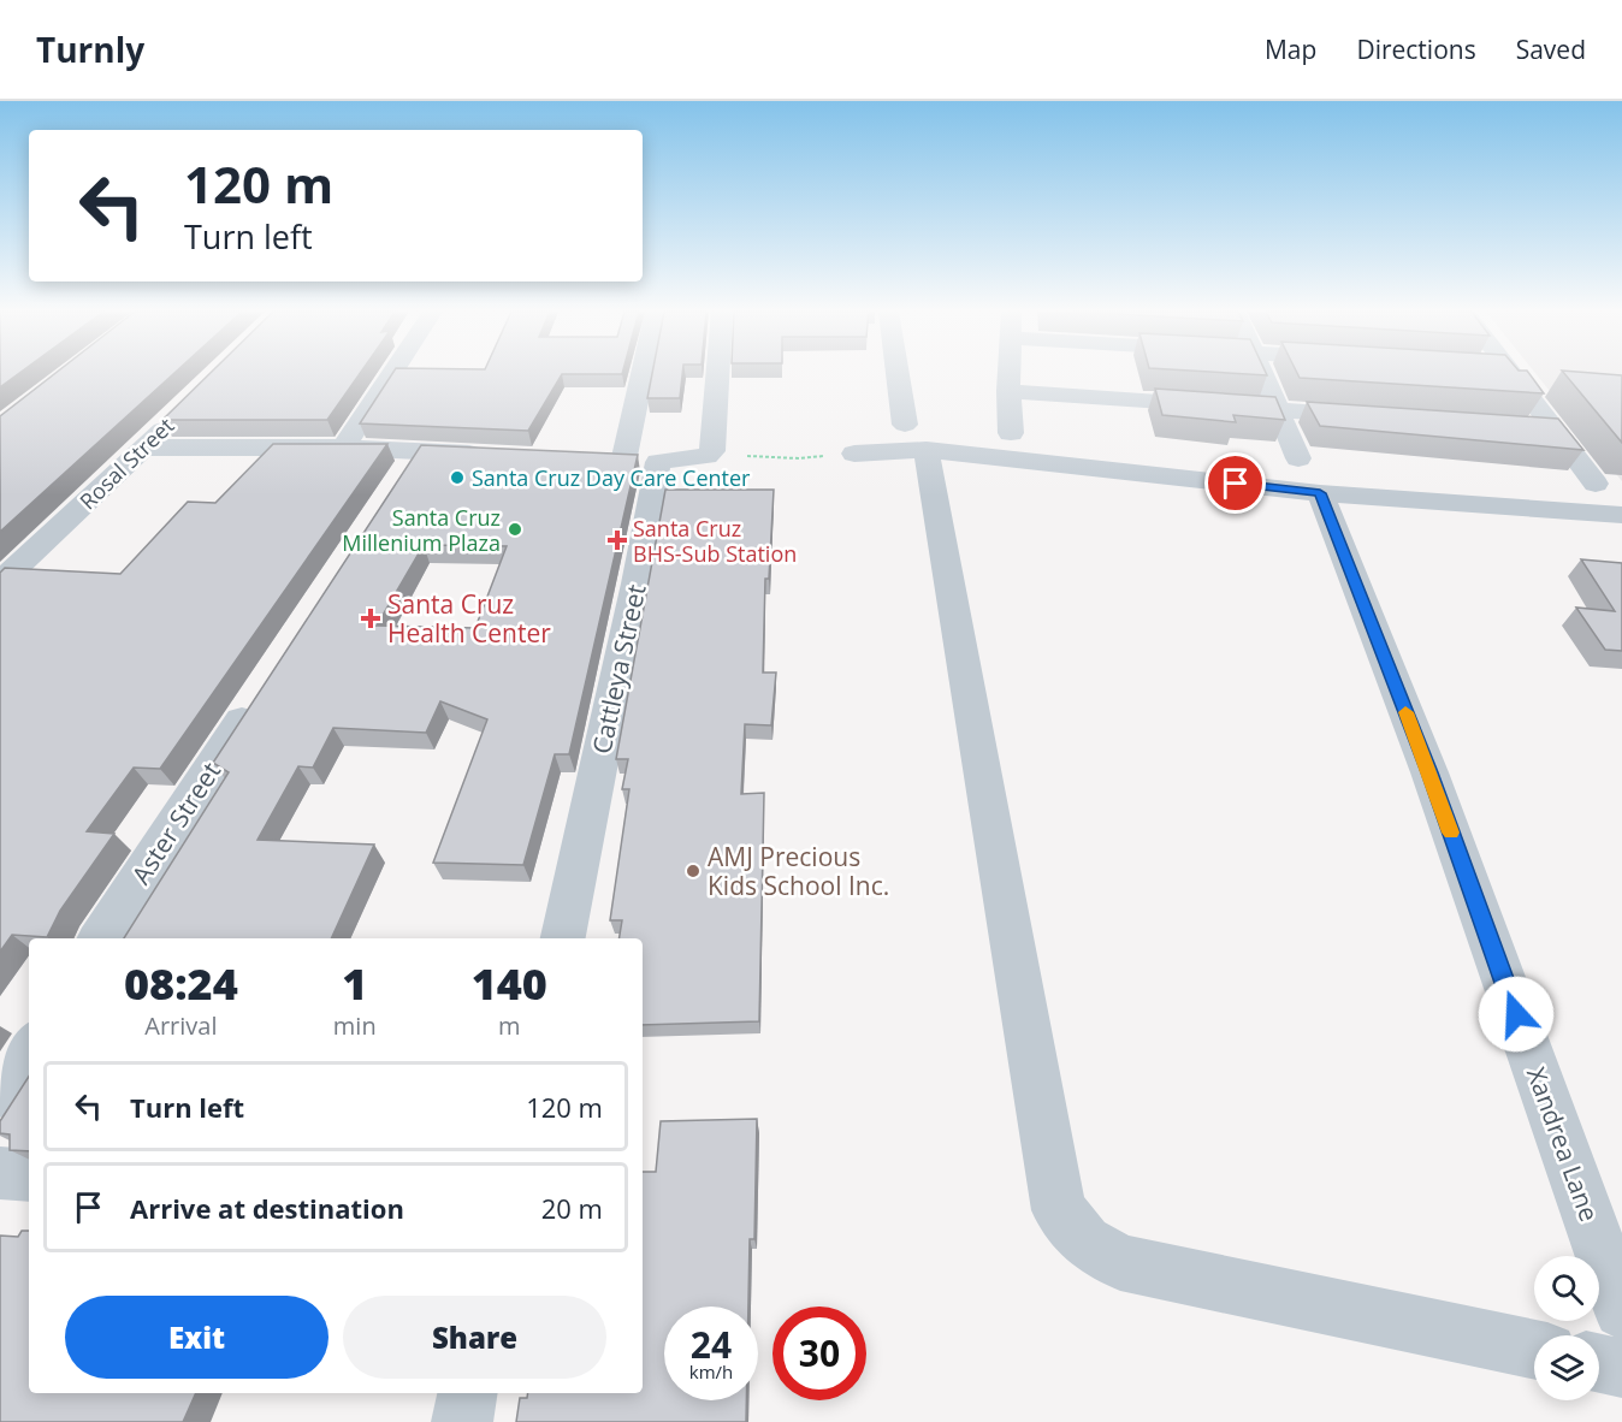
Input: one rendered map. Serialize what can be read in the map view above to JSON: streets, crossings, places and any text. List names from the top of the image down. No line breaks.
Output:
{"streets":{"street":["Rosal Street","Cattleya Street","Aster Street","Xandrea Lane"]},"places":{"other":["Santa Cruz Day Care Center","Santa Cruz Millenium Plaza","AMJ Precious Kids School Inc."],"health":["Santa Cruz BHS-Sub Station","Santa Cruz Health Center"]},"page":{"header":"Turnly","nav":["Map","Directions","Saved"],"turn":["120 m","Turn left"],"eta":["08:24","Arrival","1","min","140","m"],"list":[{"name":"Turn left","value":"120 m"},{"name":"Arrive at destination","value":"20 m"}],"buttons":["Exit","Share"],"speed":"24 km/h","limit":"30"}}
